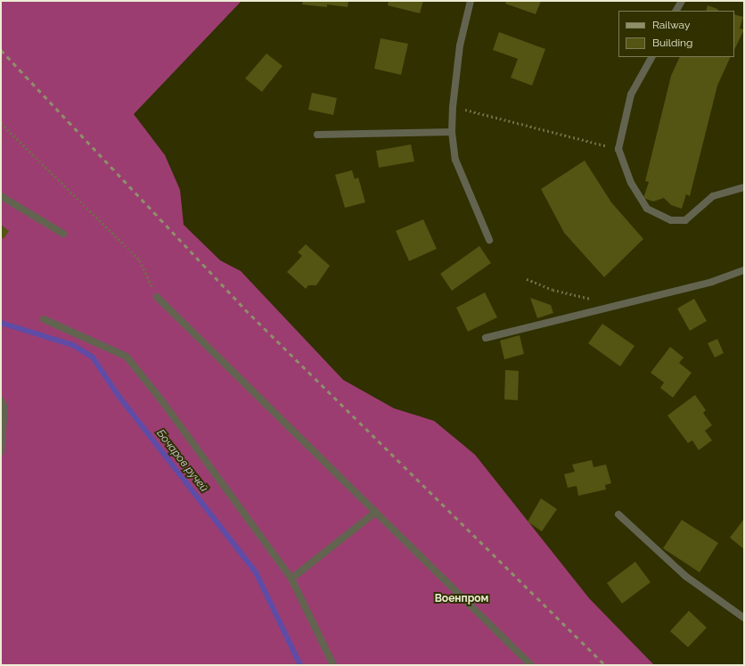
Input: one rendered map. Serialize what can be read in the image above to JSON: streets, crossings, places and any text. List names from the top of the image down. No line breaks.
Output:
{"districts":["Военпром"],"water":["Бочаров ручей"],"legend":["Railway","Building"]}
